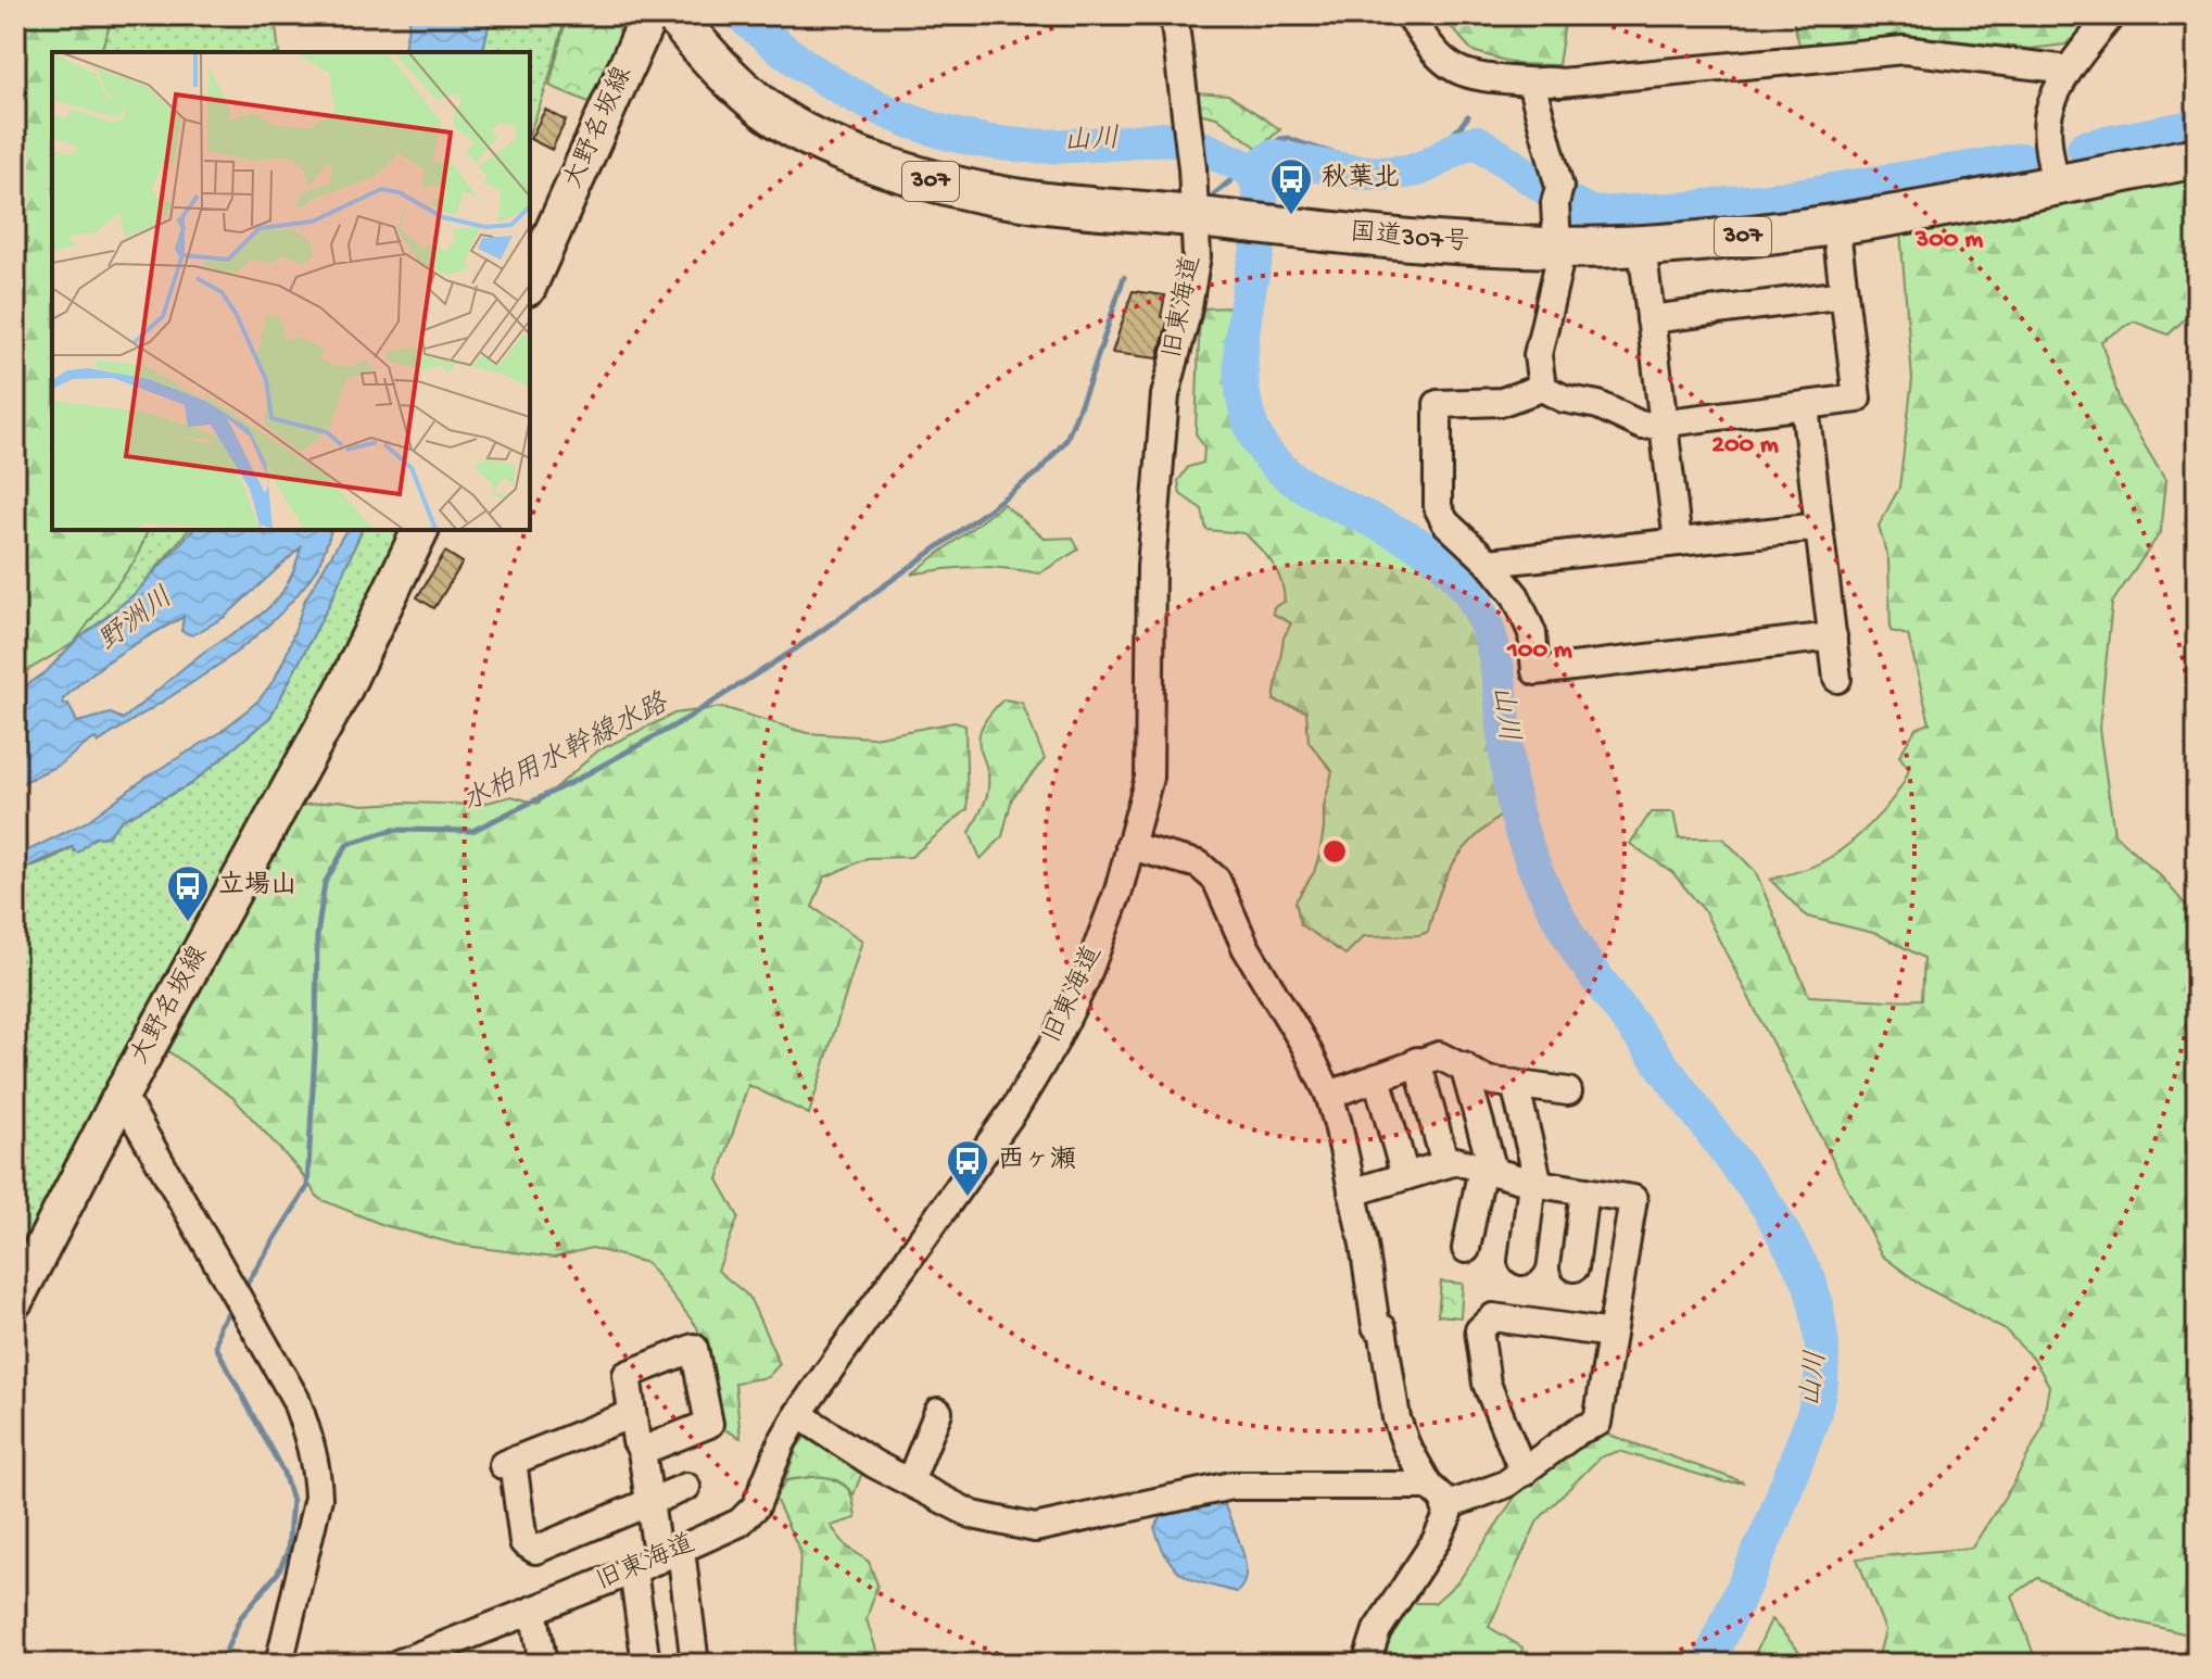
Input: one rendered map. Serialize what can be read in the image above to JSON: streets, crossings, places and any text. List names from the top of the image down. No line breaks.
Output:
{"streets":{"highway":["307","国道307号"],"main road":["大野名坂線"],"street":["旧東海道"]},"crossings":[["国道307号","旧東海道"]],"water":["山川","野洲川","水柏用水幹線水路"],"places":{"bus stop":["秋葉北","立場山","西ヶ瀬"]},"rings":["300 m","200 m","100 m"]}
